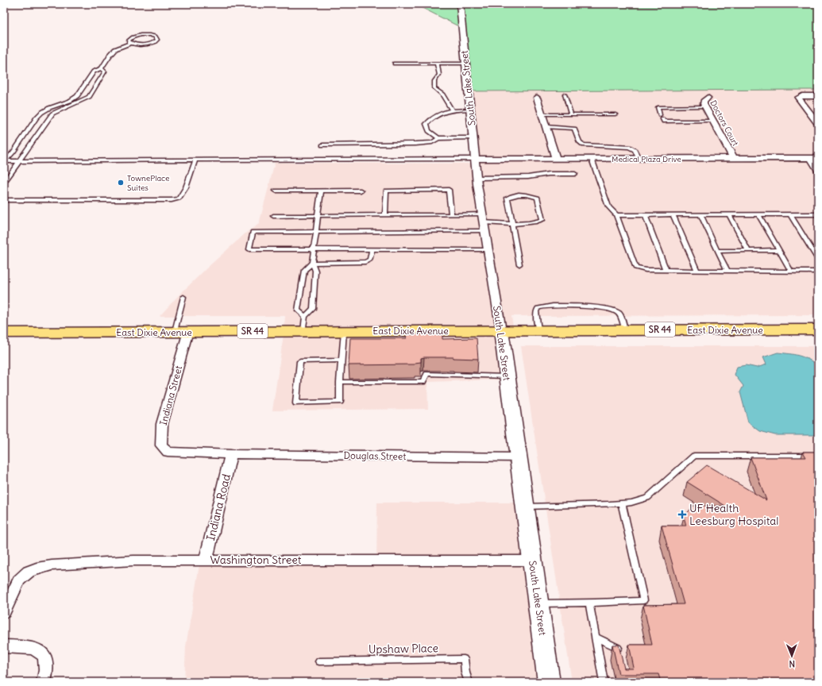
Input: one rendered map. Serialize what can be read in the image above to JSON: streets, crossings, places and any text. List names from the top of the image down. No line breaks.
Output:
{"streets":{"main road":["SR 44","East Dixie Avenue"],"street":["South Lake Street","Doctors Court","Medical Plaza Drive","Indiana Street","Douglas Street","Indiana Road","Washington Street"],"lane":["Upshaw Place"]},"crossings":[["South Lake Street","Medical Plaza Drive"],["South Lake Street","East Dixie Avenue"],["South Lake Street","Douglas Street"],["South Lake Street","Washington Street"],["Doctors Court","Medical Plaza Drive"],["East Dixie Avenue","Indiana Street"],["Indiana Street","Douglas Street"],["Indiana Street","Indiana Road"],["Douglas Street","Indiana Road"],["Indiana Road","Washington Street"]],"places":{"other":["TownePlace Suites"],"health":["UF Health Leesburg Hospital"]},"north":"bottom"}
